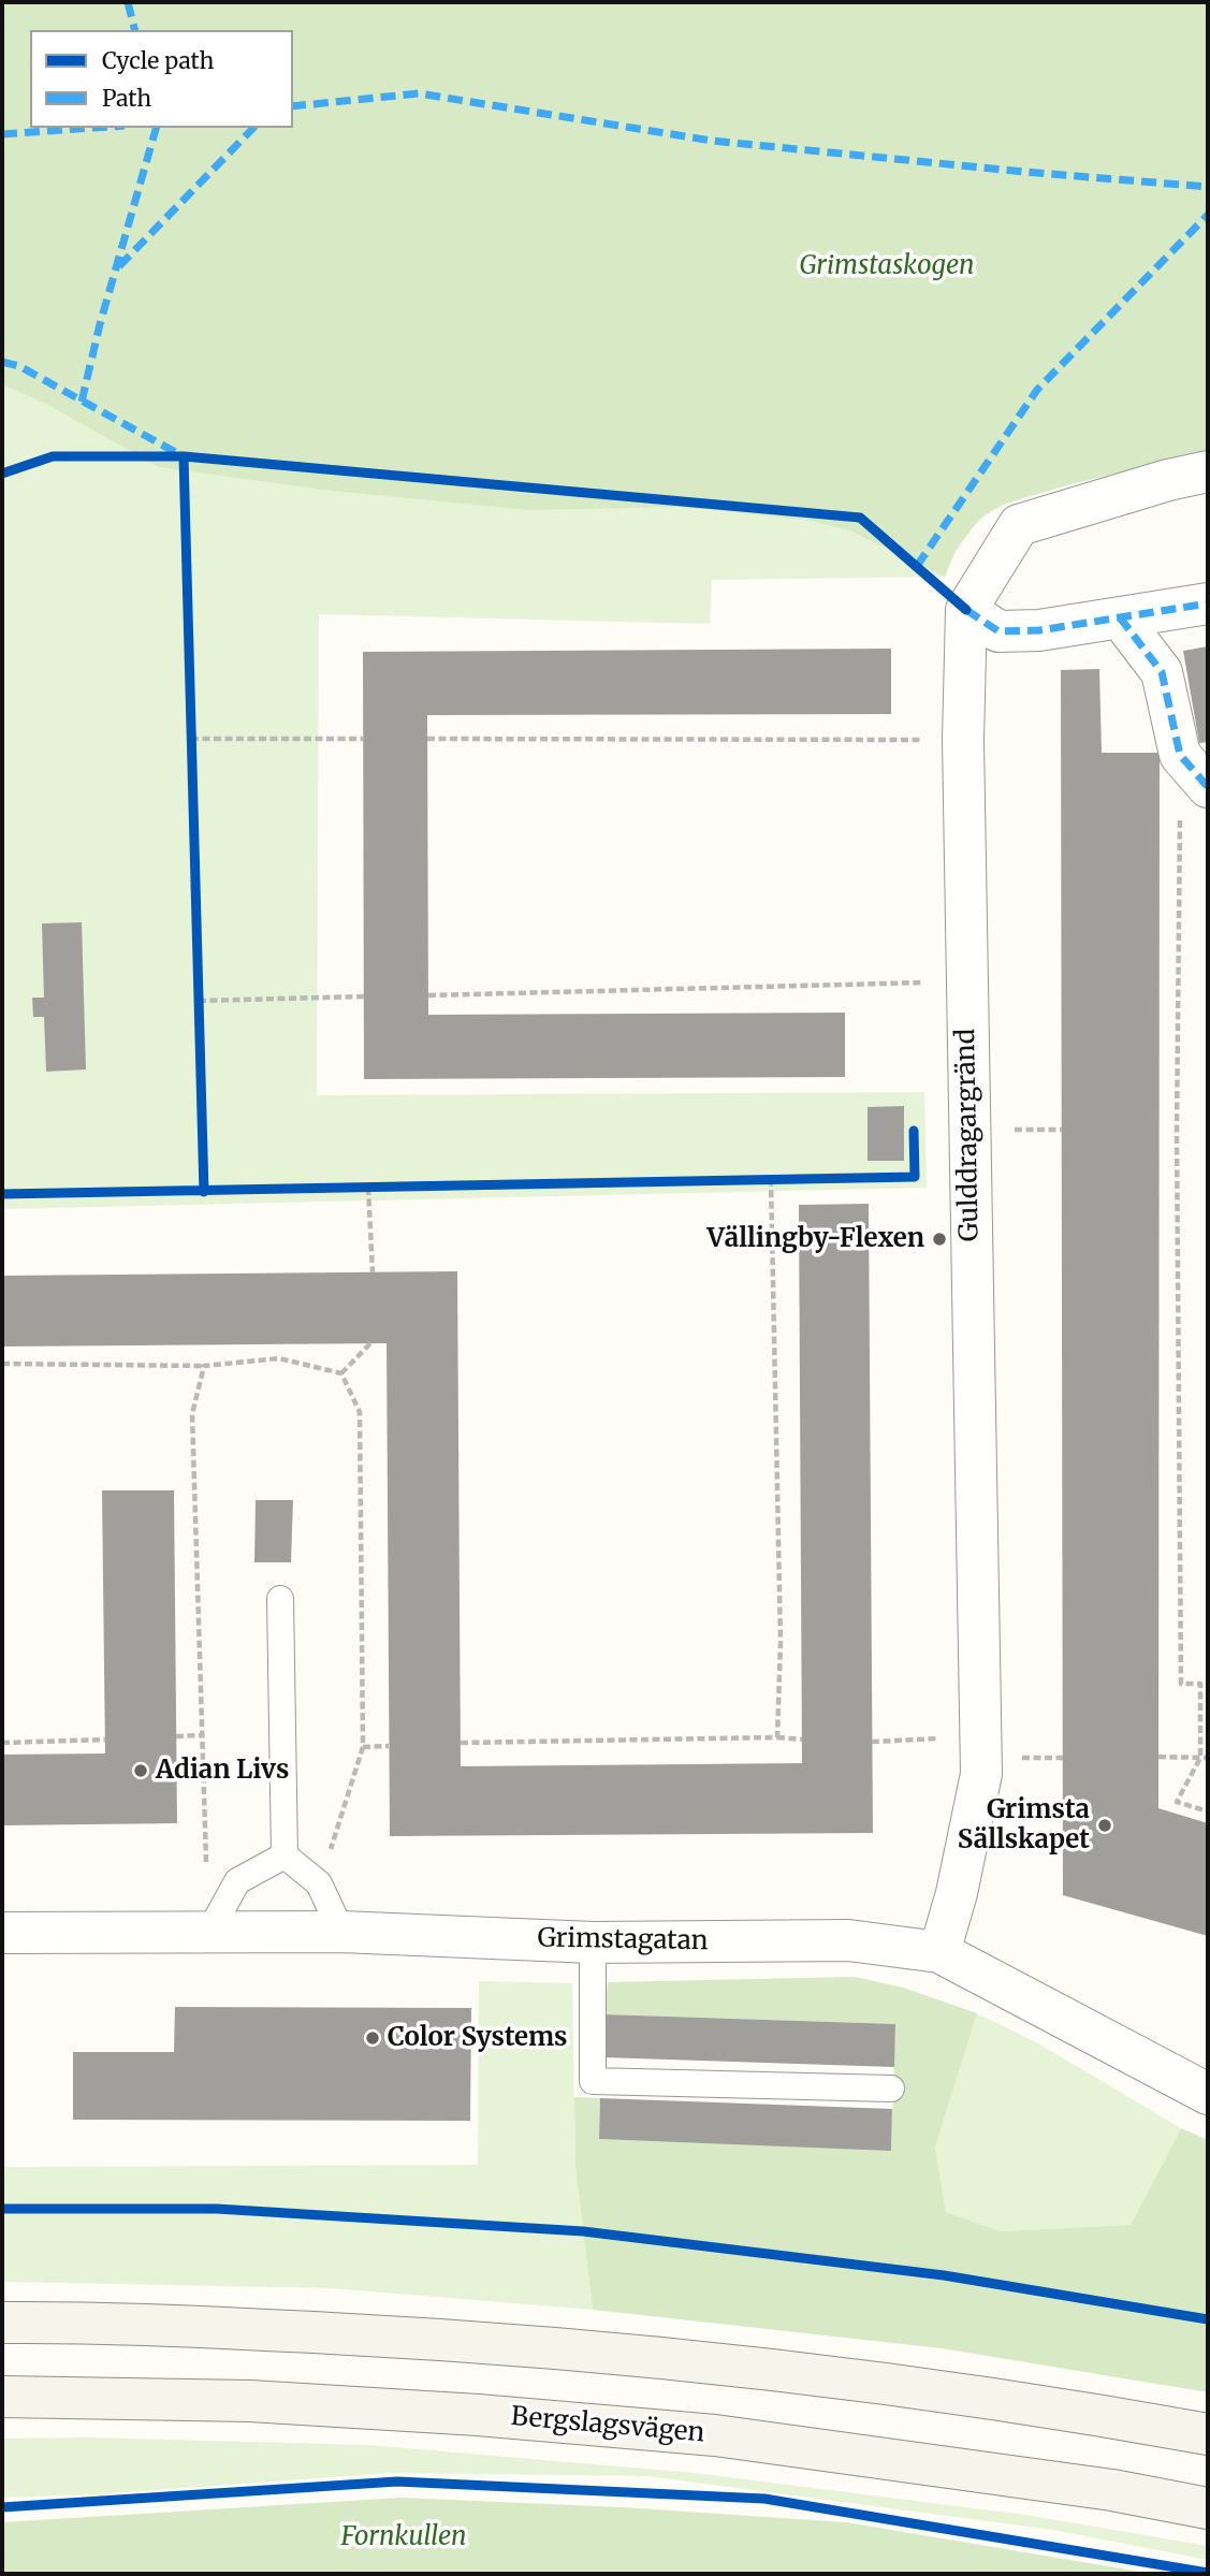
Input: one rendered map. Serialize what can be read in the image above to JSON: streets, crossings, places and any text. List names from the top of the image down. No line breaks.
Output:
{"streets":{"main road":["Bergslagsvägen"],"street":["Gulddragargränd","Grimstagatan"]},"crossings":[["Gulddragargränd","Grimstagatan"]],"parks":["Grimstaskogen","Fornkullen"],"places":["Vällingby-Flexen","Adian Livs","Grimsta Sällskapet","Color Systems"],"legend":["Cycle path","Path"]}
